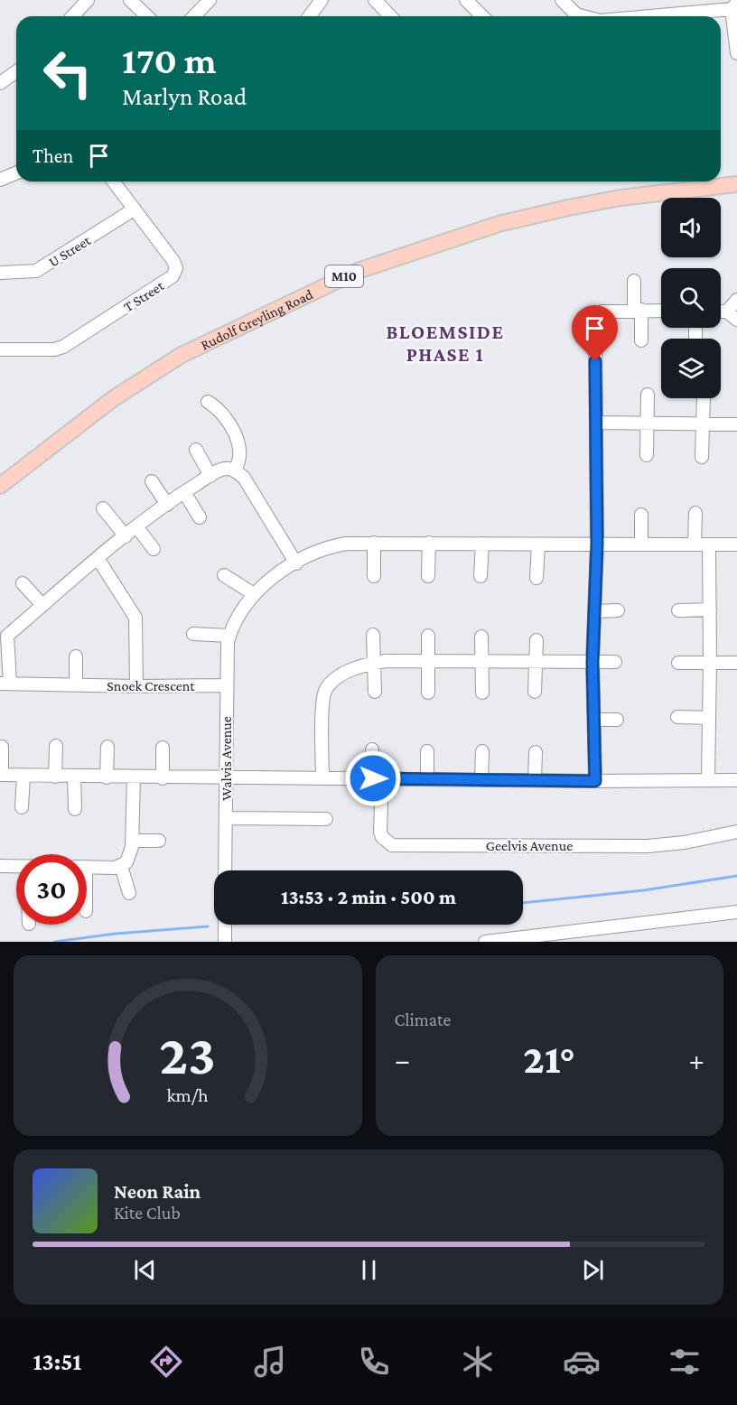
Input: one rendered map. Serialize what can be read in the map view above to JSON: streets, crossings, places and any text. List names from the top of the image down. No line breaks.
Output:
{"streets":{"main road":["M10","Rudolf Greyling Road"],"street":["U Street","T Street","Snoek Crescent","Walvis Avenue","Geelvis Avenue"]},"crossings":[["U Street","T Street"],["Snoek Crescent","Walvis Avenue"]],"districts":["BLOEMSIDE PHASE 1"],"page":{"turn":["170 m","Marlyn Road"],"then":"Then","limit":"30","trip":"13:53 · 2 min · 500 m","tile":"Climate","heat":["−","21°","+"],"song":["Neon Rain","Kite Club"],"tabs":"13:51","gauge":["23","km/h"]}}
